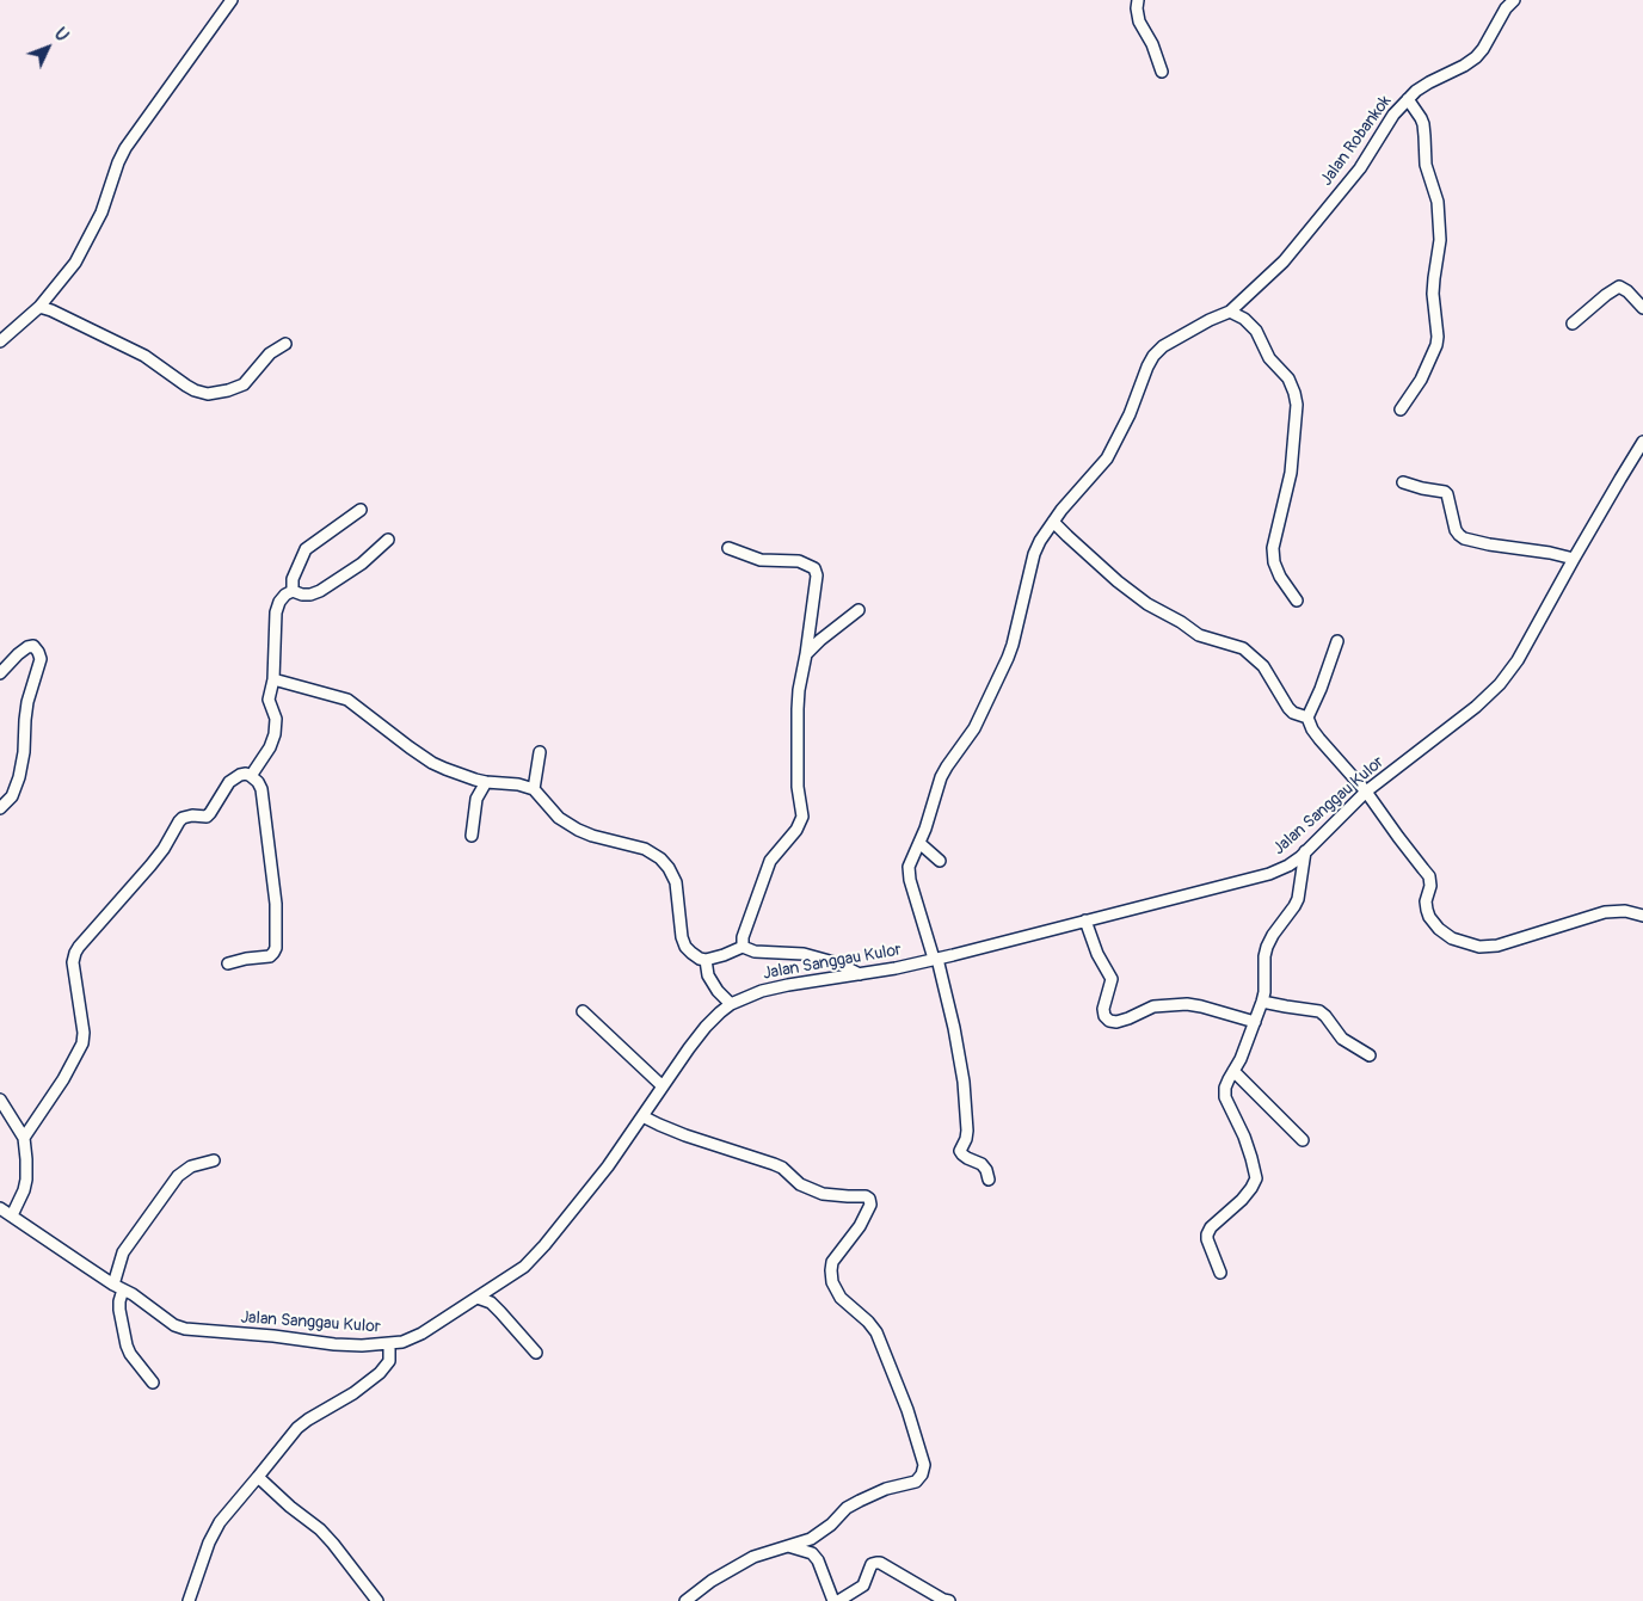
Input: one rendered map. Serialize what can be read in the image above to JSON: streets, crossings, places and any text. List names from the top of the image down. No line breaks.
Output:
{"streets":{"street":["Jalan Robankok","Jalan Sanggau Kulor"]},"crossings":[["Jalan Robankok","Jalan Sanggau Kulor"]],"north":"top right"}
